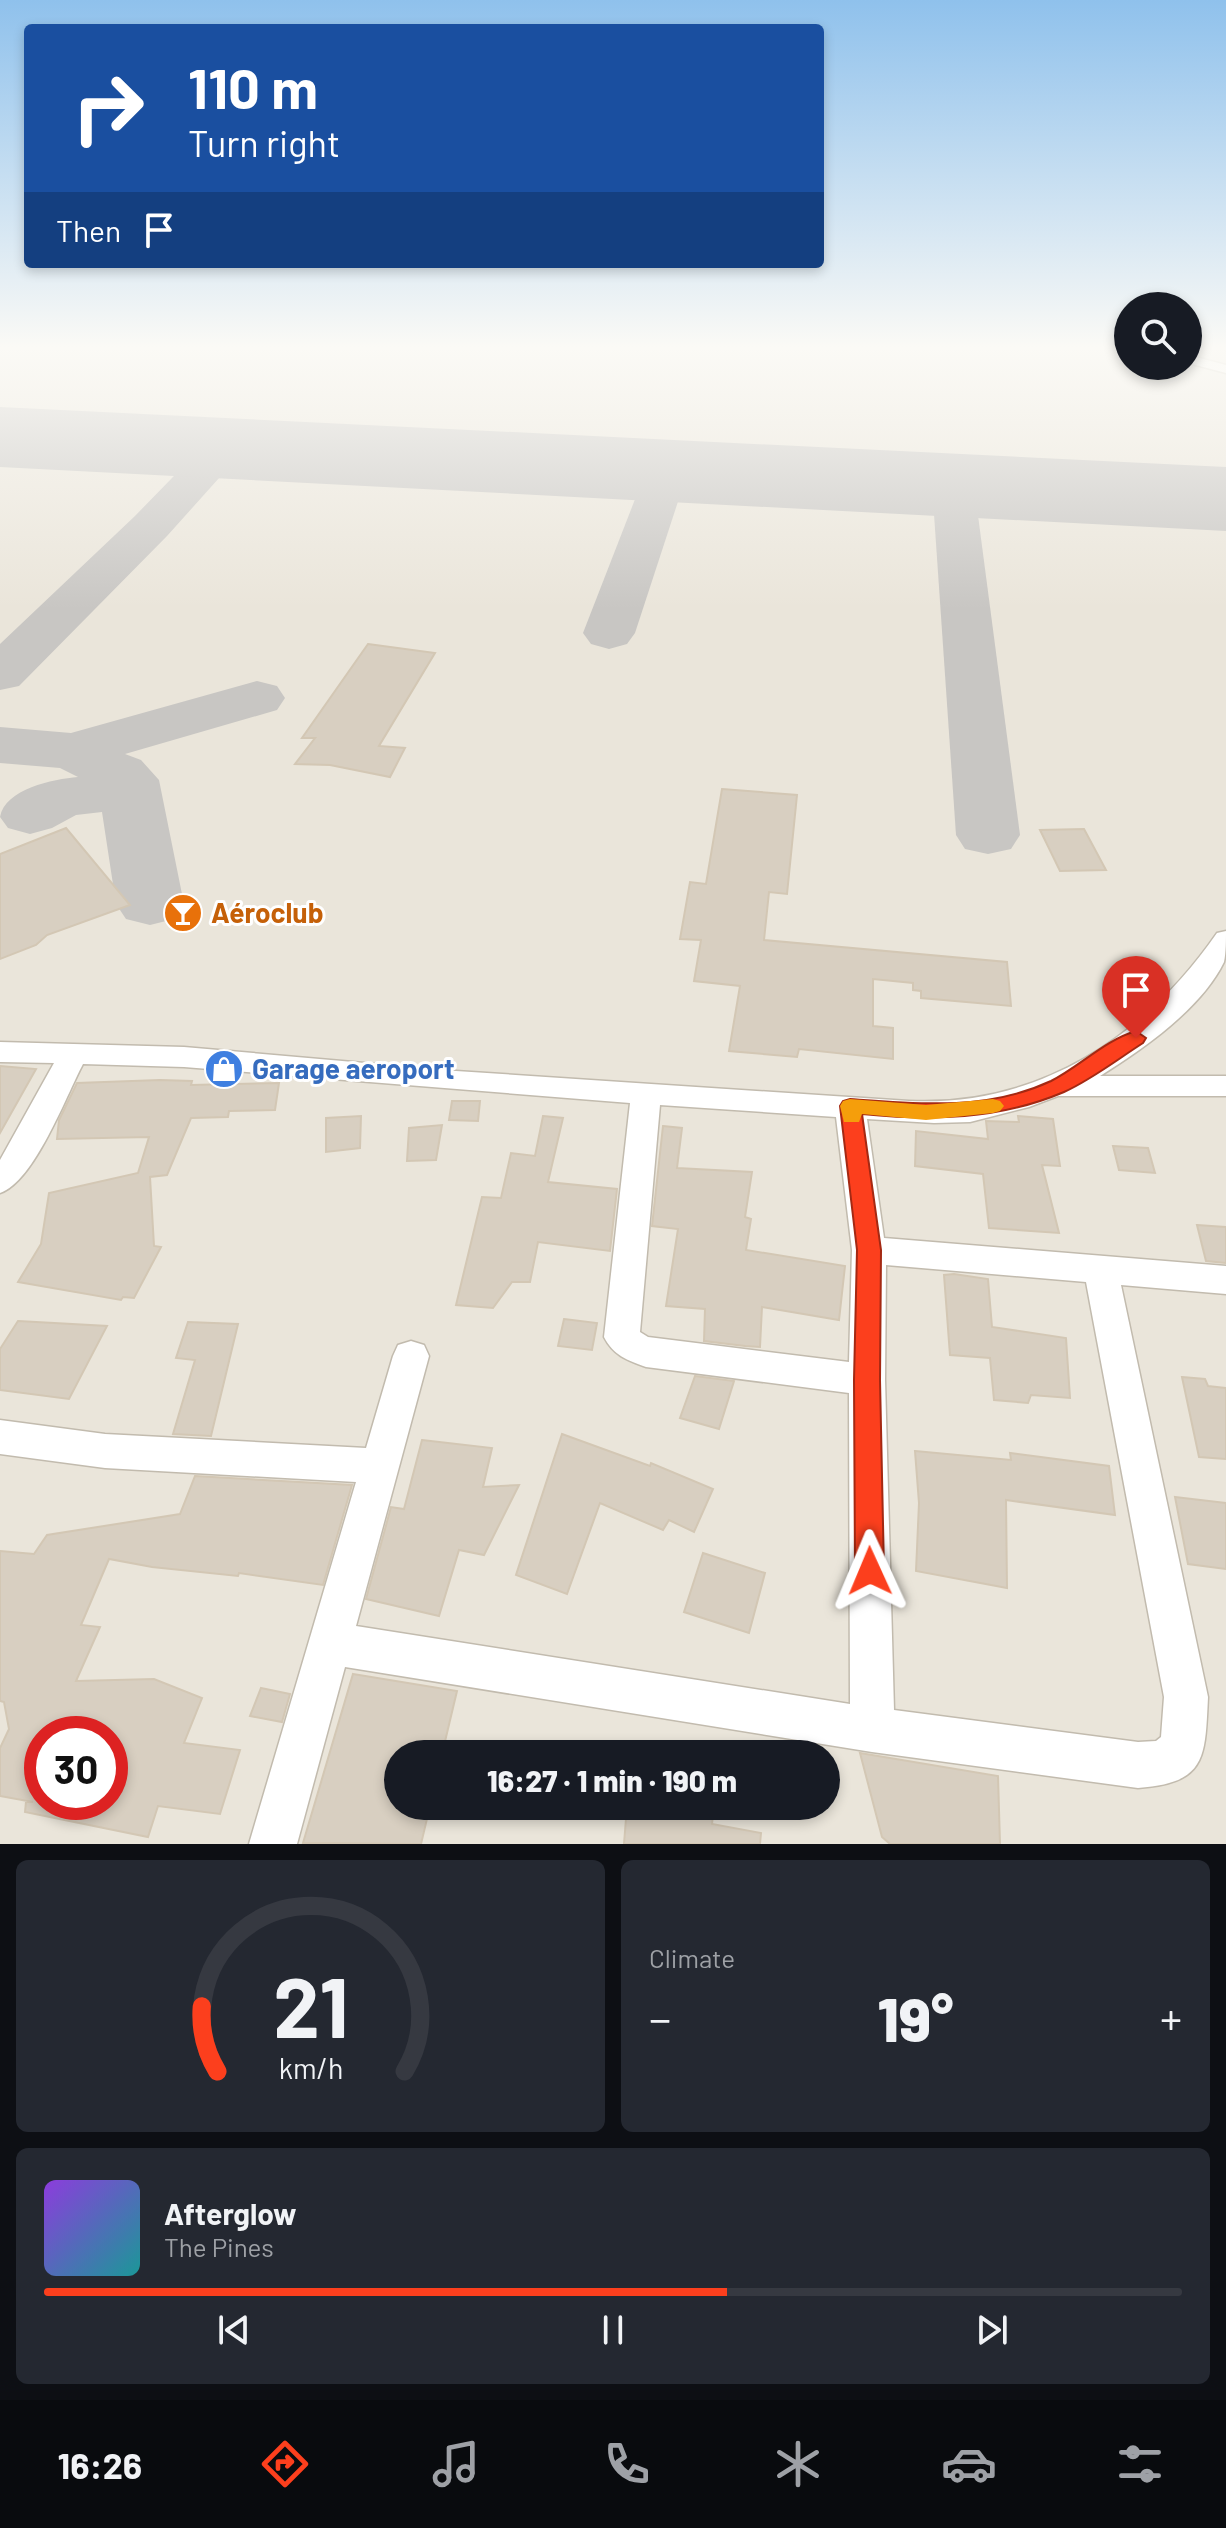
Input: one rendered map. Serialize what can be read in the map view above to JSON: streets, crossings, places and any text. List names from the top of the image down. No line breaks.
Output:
{"places":{"bar":["Aéroclub"],"shop":["Garage aeroport"]},"page":{"turn":["110 m","Turn right"],"then":"Then","limit":"30","trip":"16:27 · 1 min · 190 m","tile":"Climate","heat":["−","19°","+"],"song":["Afterglow","The Pines"],"tabs":"16:26","gauge":["21","km/h"]}}
